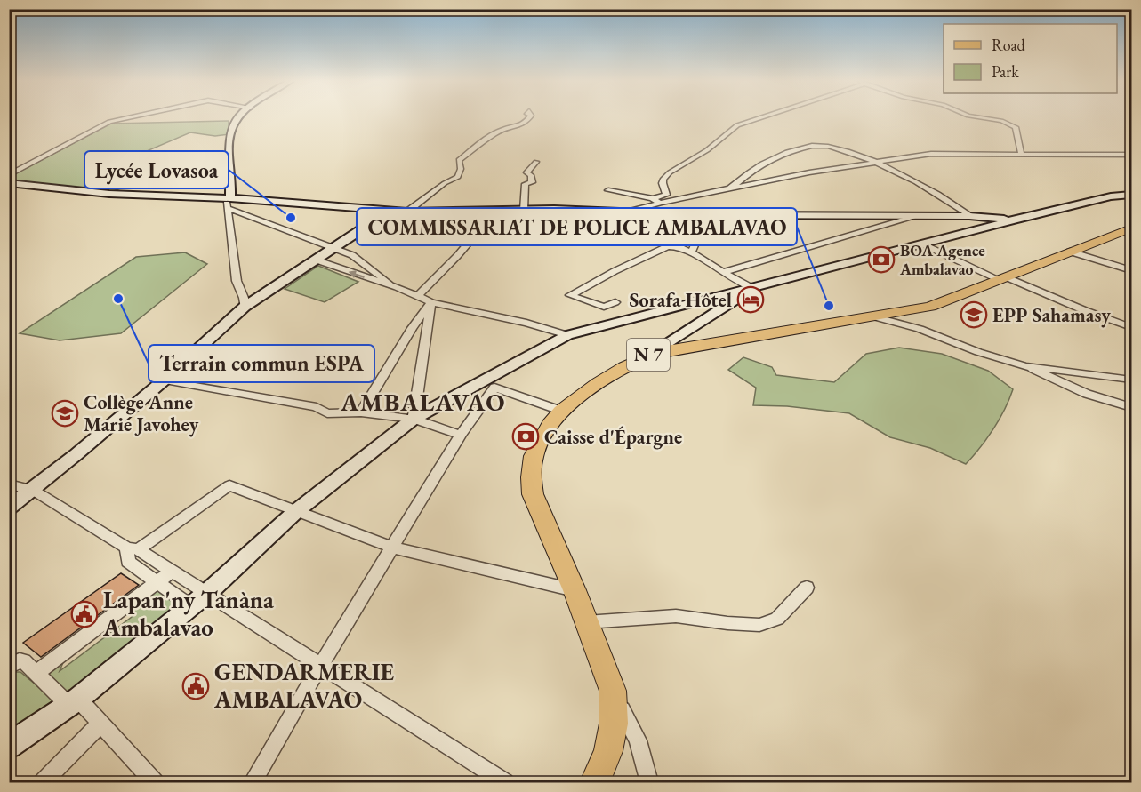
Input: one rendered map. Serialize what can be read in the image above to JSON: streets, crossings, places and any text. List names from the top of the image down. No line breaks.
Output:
{"streets":{"main road":["N 7"]},"districts":["AMBALAVAO"],"places":{"other":["Lycée Lovasoa","Terrain commun ESPA","COMMISSARIAT DE POLICE AMBALAVAO"],"bank":["BOA Agence Ambalavao","Caisse d'Épargne"],"hotel":["Sorafa Hôtel"],"school or university":["EPP Sahamasy","Collège Anne Marie Javohey"],"public building":["Lapan'ny Tanàna Ambalavao","GENDARMERIE AMBALAVAO"]},"legend":["Road","Park"]}
